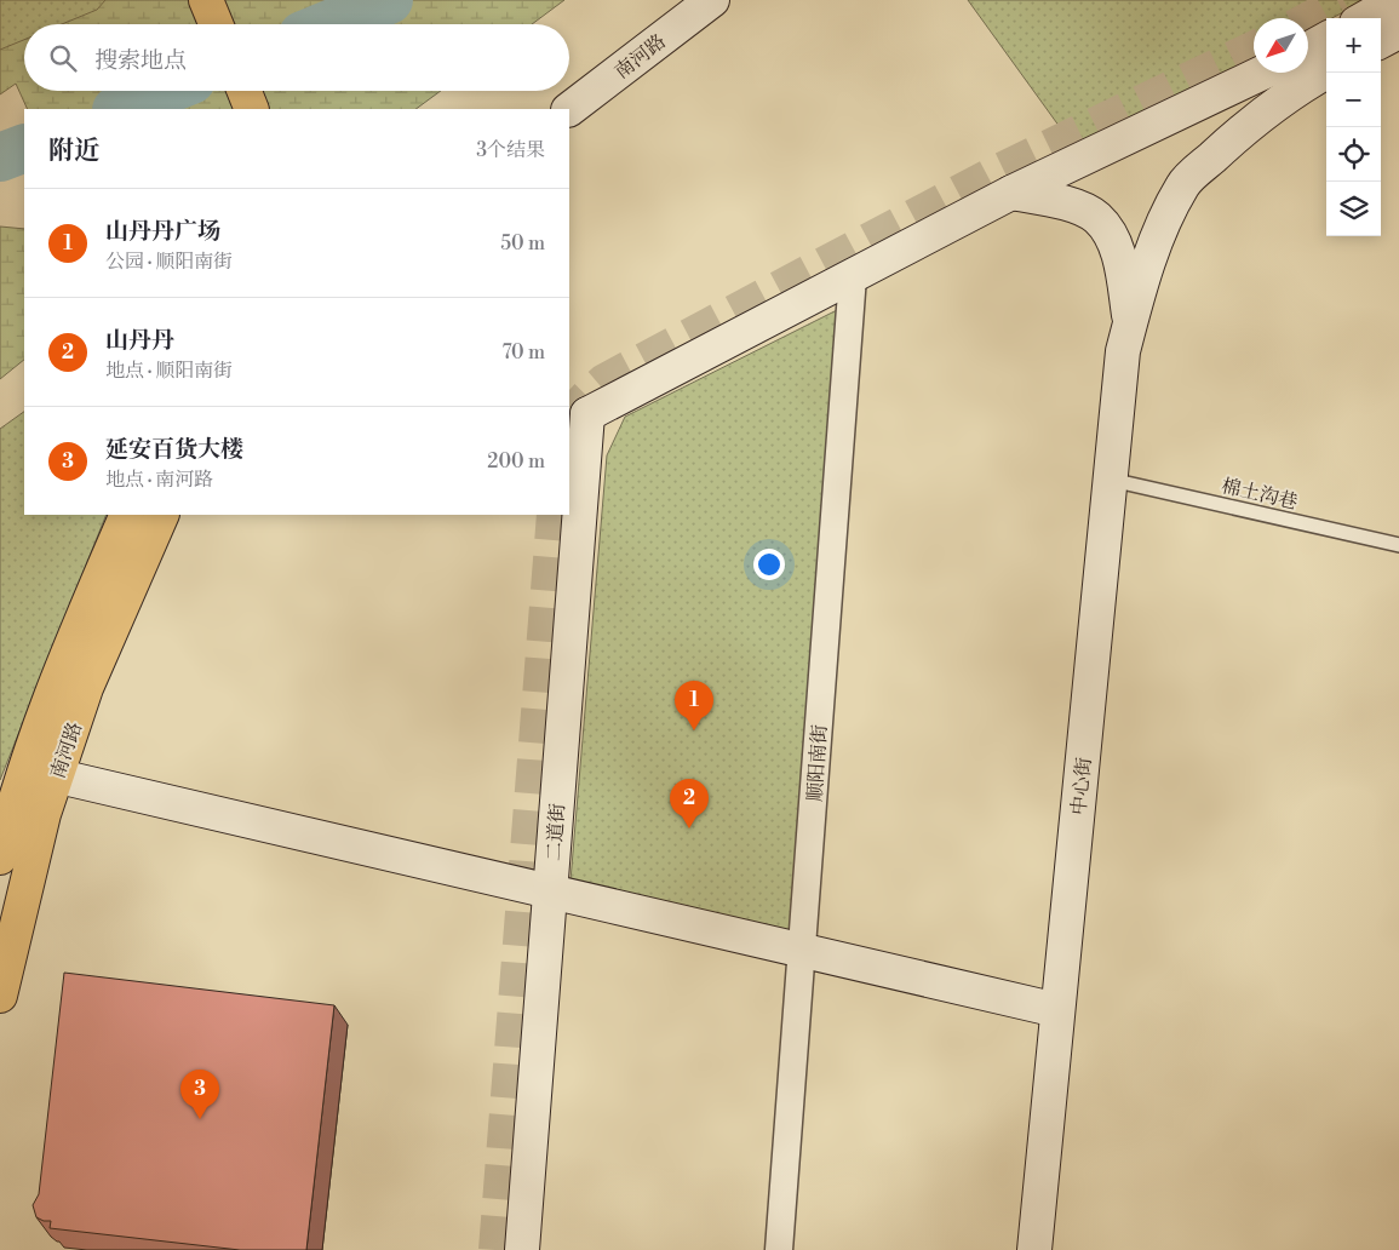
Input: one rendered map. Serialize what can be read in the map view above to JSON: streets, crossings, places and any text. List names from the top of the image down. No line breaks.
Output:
{"streets":{"main road":["南河路","中心街","二道街"],"street":["顺阳南街"],"lane":["棉土沟巷"]},"crossings":[["棉土沟巷","中心街"]],"north":"bottom left","page":{"map_buttons":["+","−"],"search":"搜索地点","heading":["附近","3个结果"],"list":[{"mark":"1","name":"山丹丹广场","note":"公园 · 顺阳南街","value":"50 m"},{"mark":"2","name":"山丹丹","note":"地点 · 顺阳南街","value":"70 m"},{"mark":"3","name":"延安百货大楼","note":"地点 · 南河路","value":"200 m"}],"pins":["1","2","3"]}}
